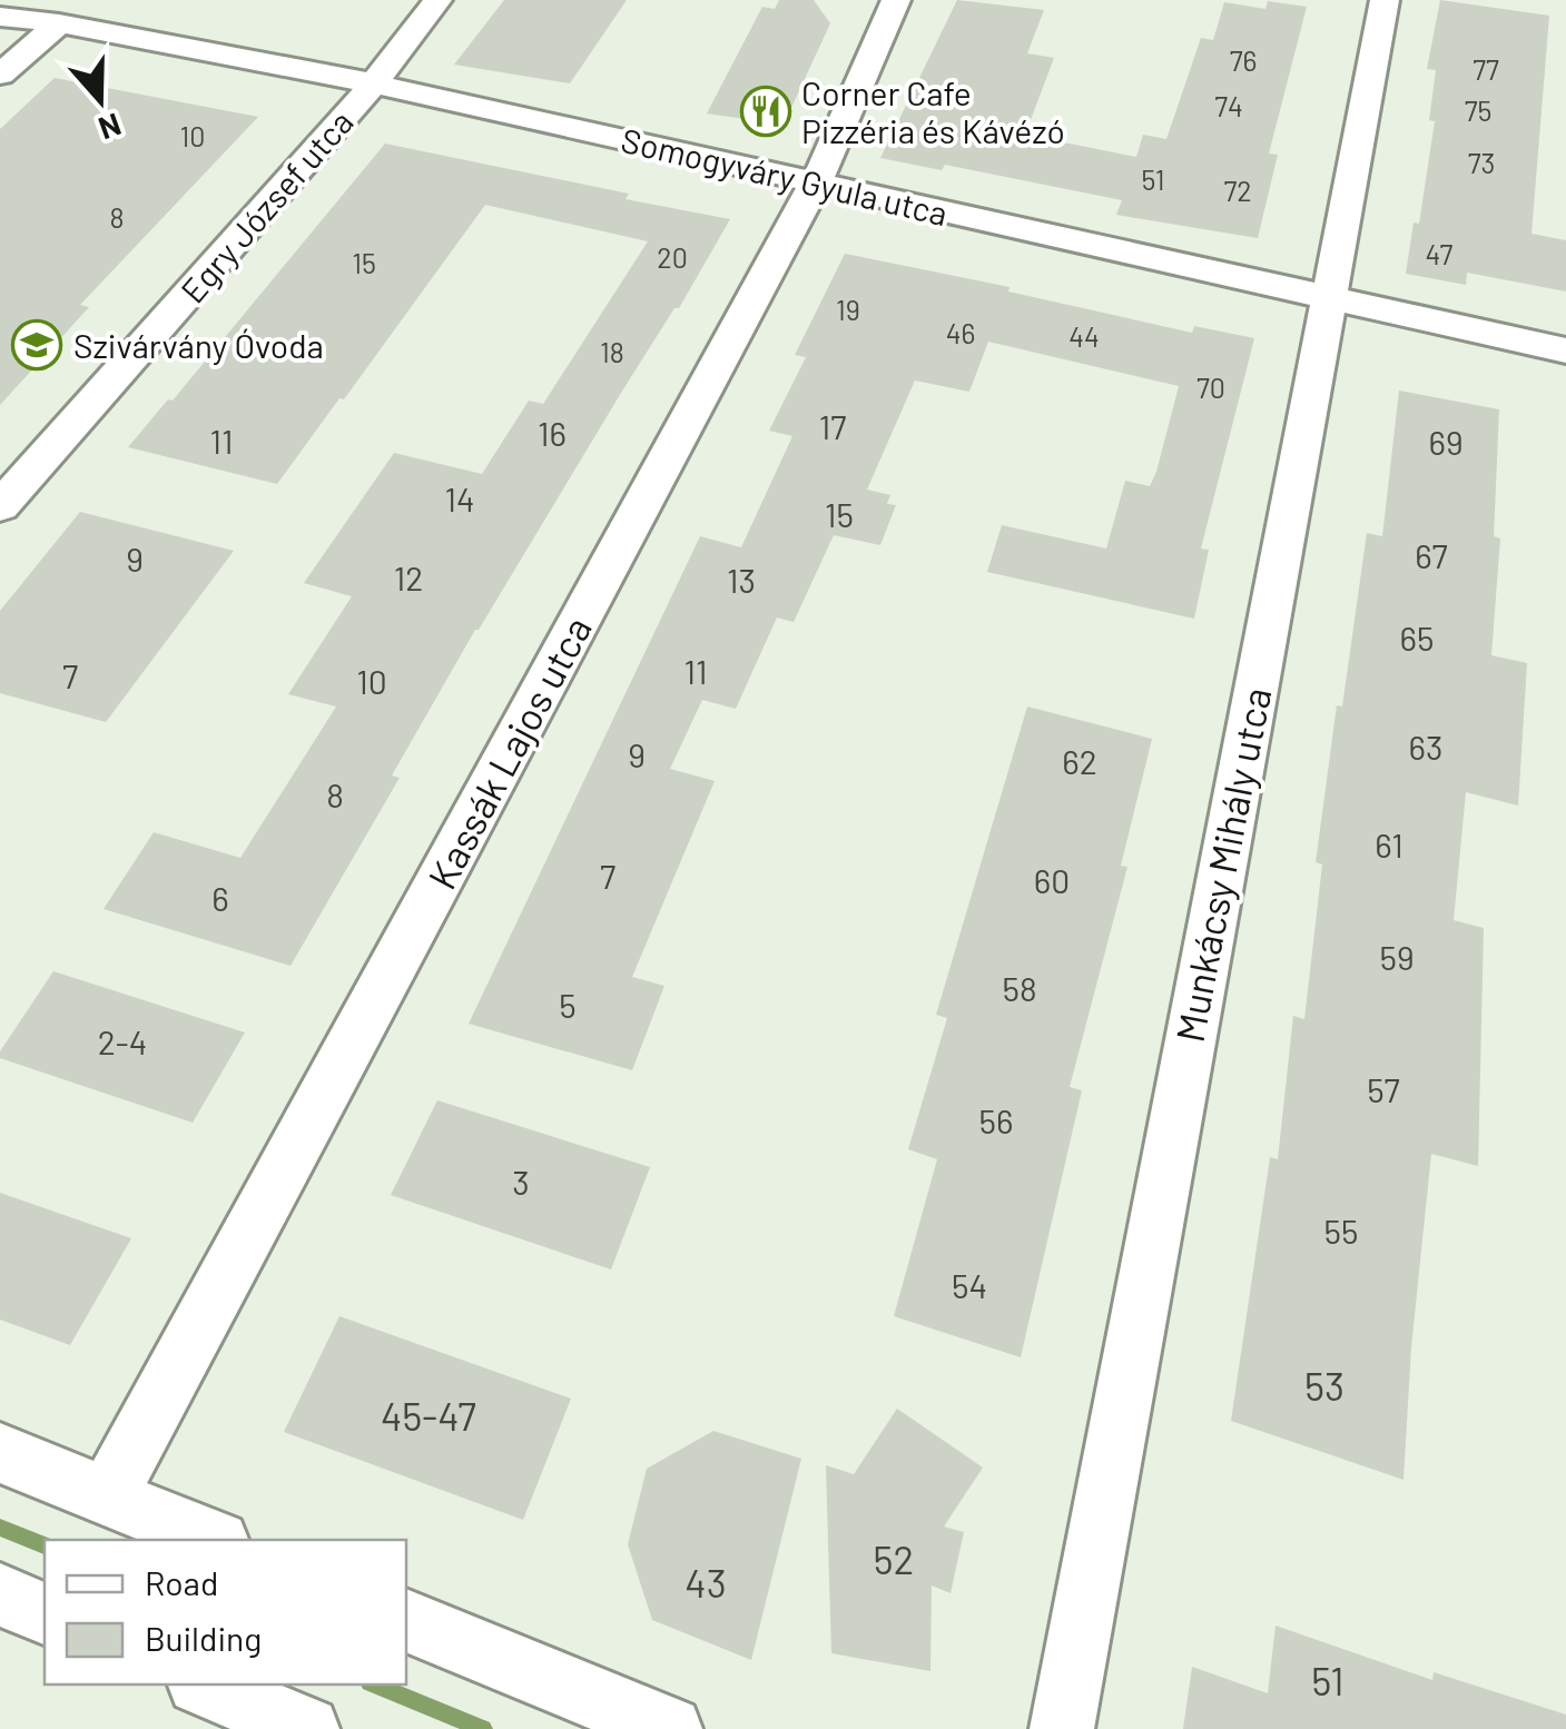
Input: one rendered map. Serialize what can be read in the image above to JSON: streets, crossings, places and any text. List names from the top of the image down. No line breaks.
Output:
{"streets":{"street":["Somogyváry Gyula utca","Egry József utca","Kassák Lajos utca","Munkácsy Mihály utca"]},"crossings":[["Somogyváry Gyula utca","Egry József utca"],["Somogyváry Gyula utca","Kassák Lajos utca"],["Somogyváry Gyula utca","Munkácsy Mihály utca"]],"places":{"restaurant":["Corner Cafe Pizzéria és Kávézó"],"school or university":["Szivárvány Óvoda"]},"house_numbers":["76","77","74","75","10","73","51","72","8","47","20","15","19","46","44","18","70","17","16","11","69","14","15","67","9","12","13","65","11","7","10","63","9","62","8","61","7","60","6","59","58","5","2-4","57","56","3","55","54","53","45-47","52","43","51"],"legend":["Road","Building"],"north":"bottom"}
